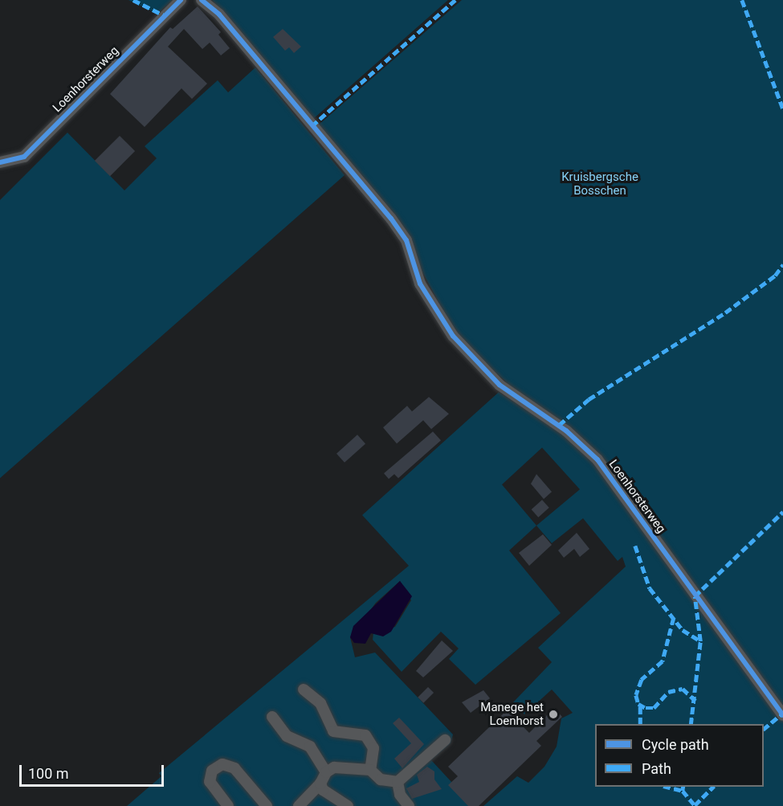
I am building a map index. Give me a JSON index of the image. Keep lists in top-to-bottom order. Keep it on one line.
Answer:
{"streets":{"street":["Loenhorsterweg"]},"parks":["Kruisbergsche Bosschen"],"places":["Manege het Loenhorst"],"legend":["Cycle path","Path"],"scale_bar":"100 m"}
